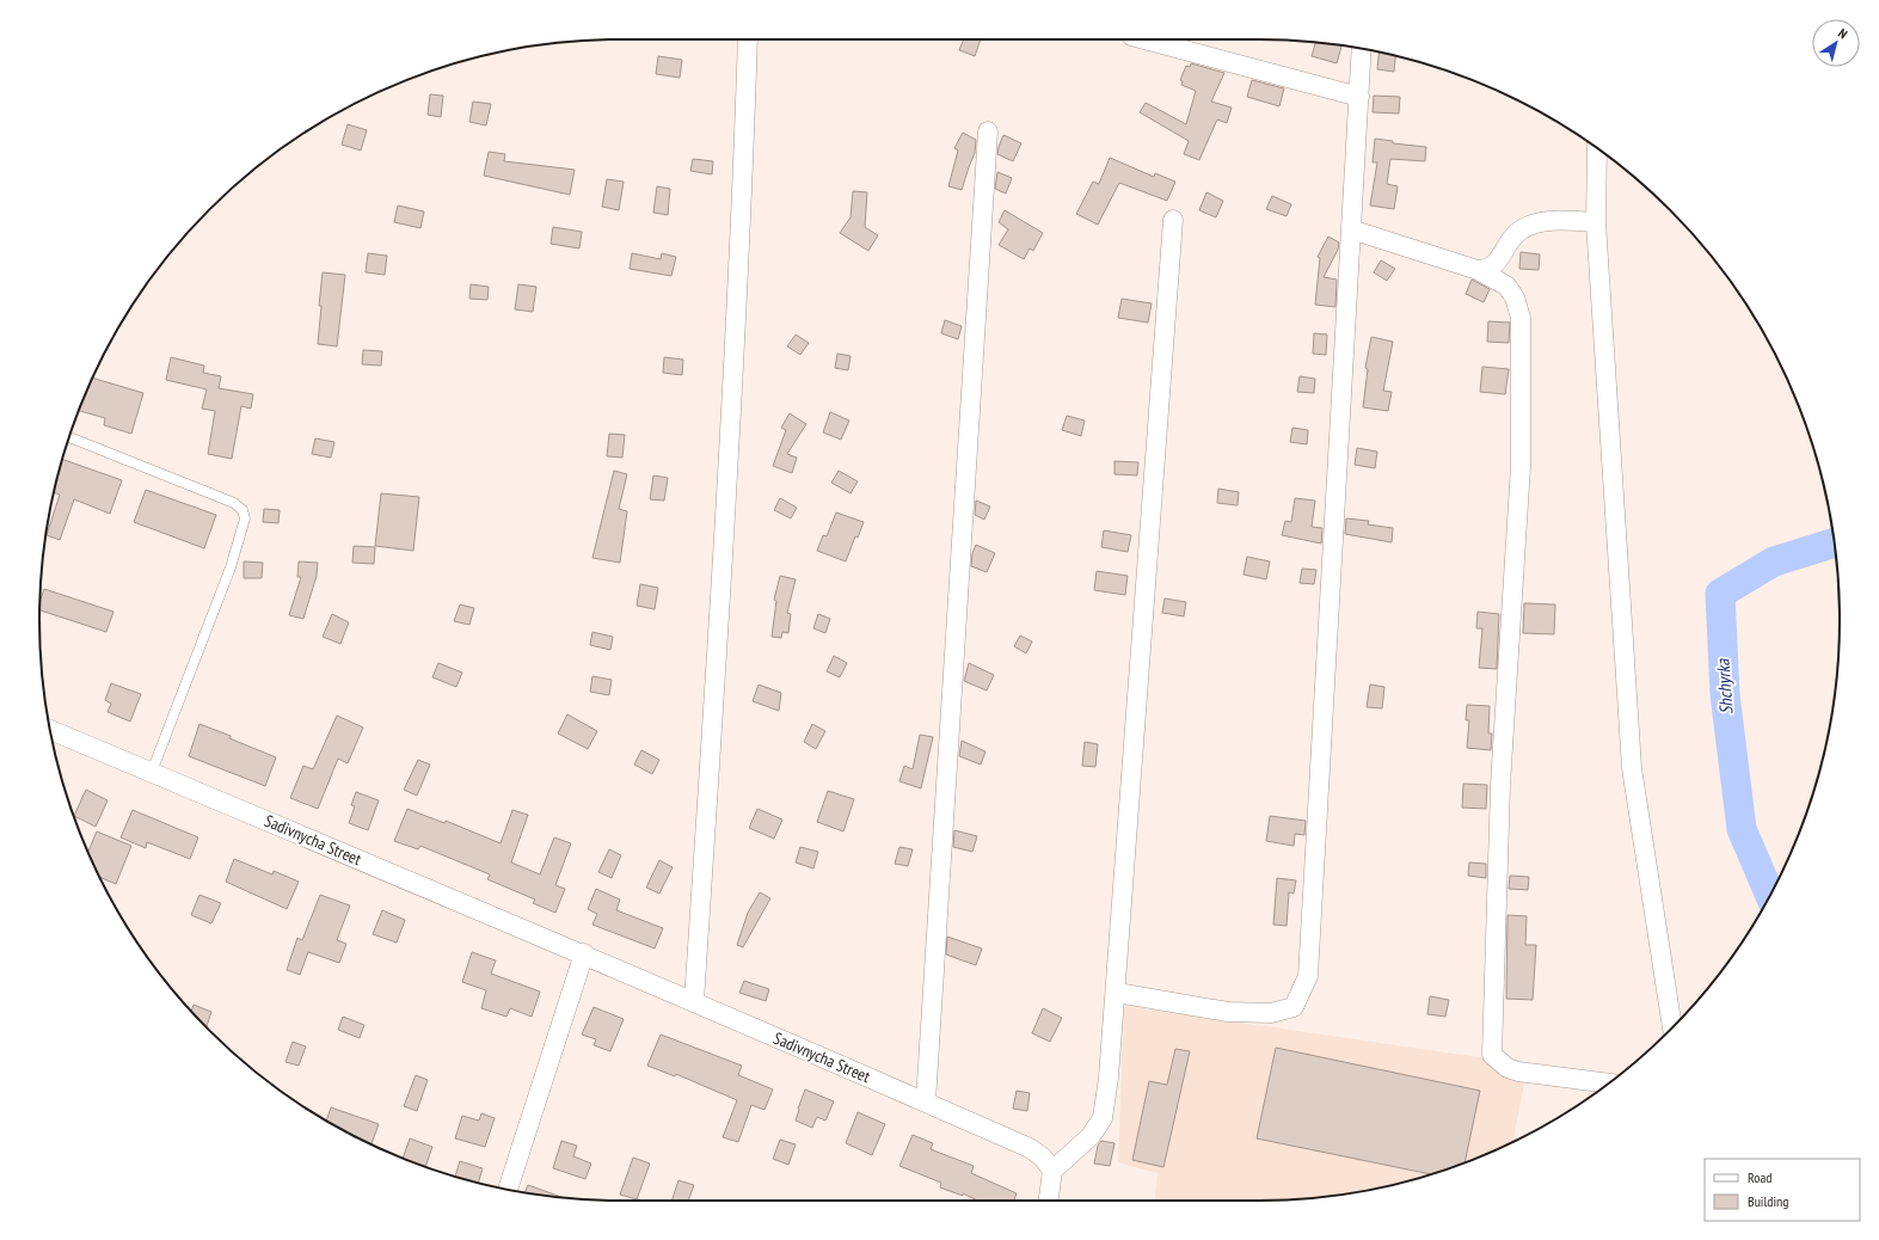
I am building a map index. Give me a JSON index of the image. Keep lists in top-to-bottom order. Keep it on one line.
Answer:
{"streets":{"street":["Sadivnycha Street"]},"water":["Shchyrka"],"legend":["Road","Building"],"north":"top right"}
